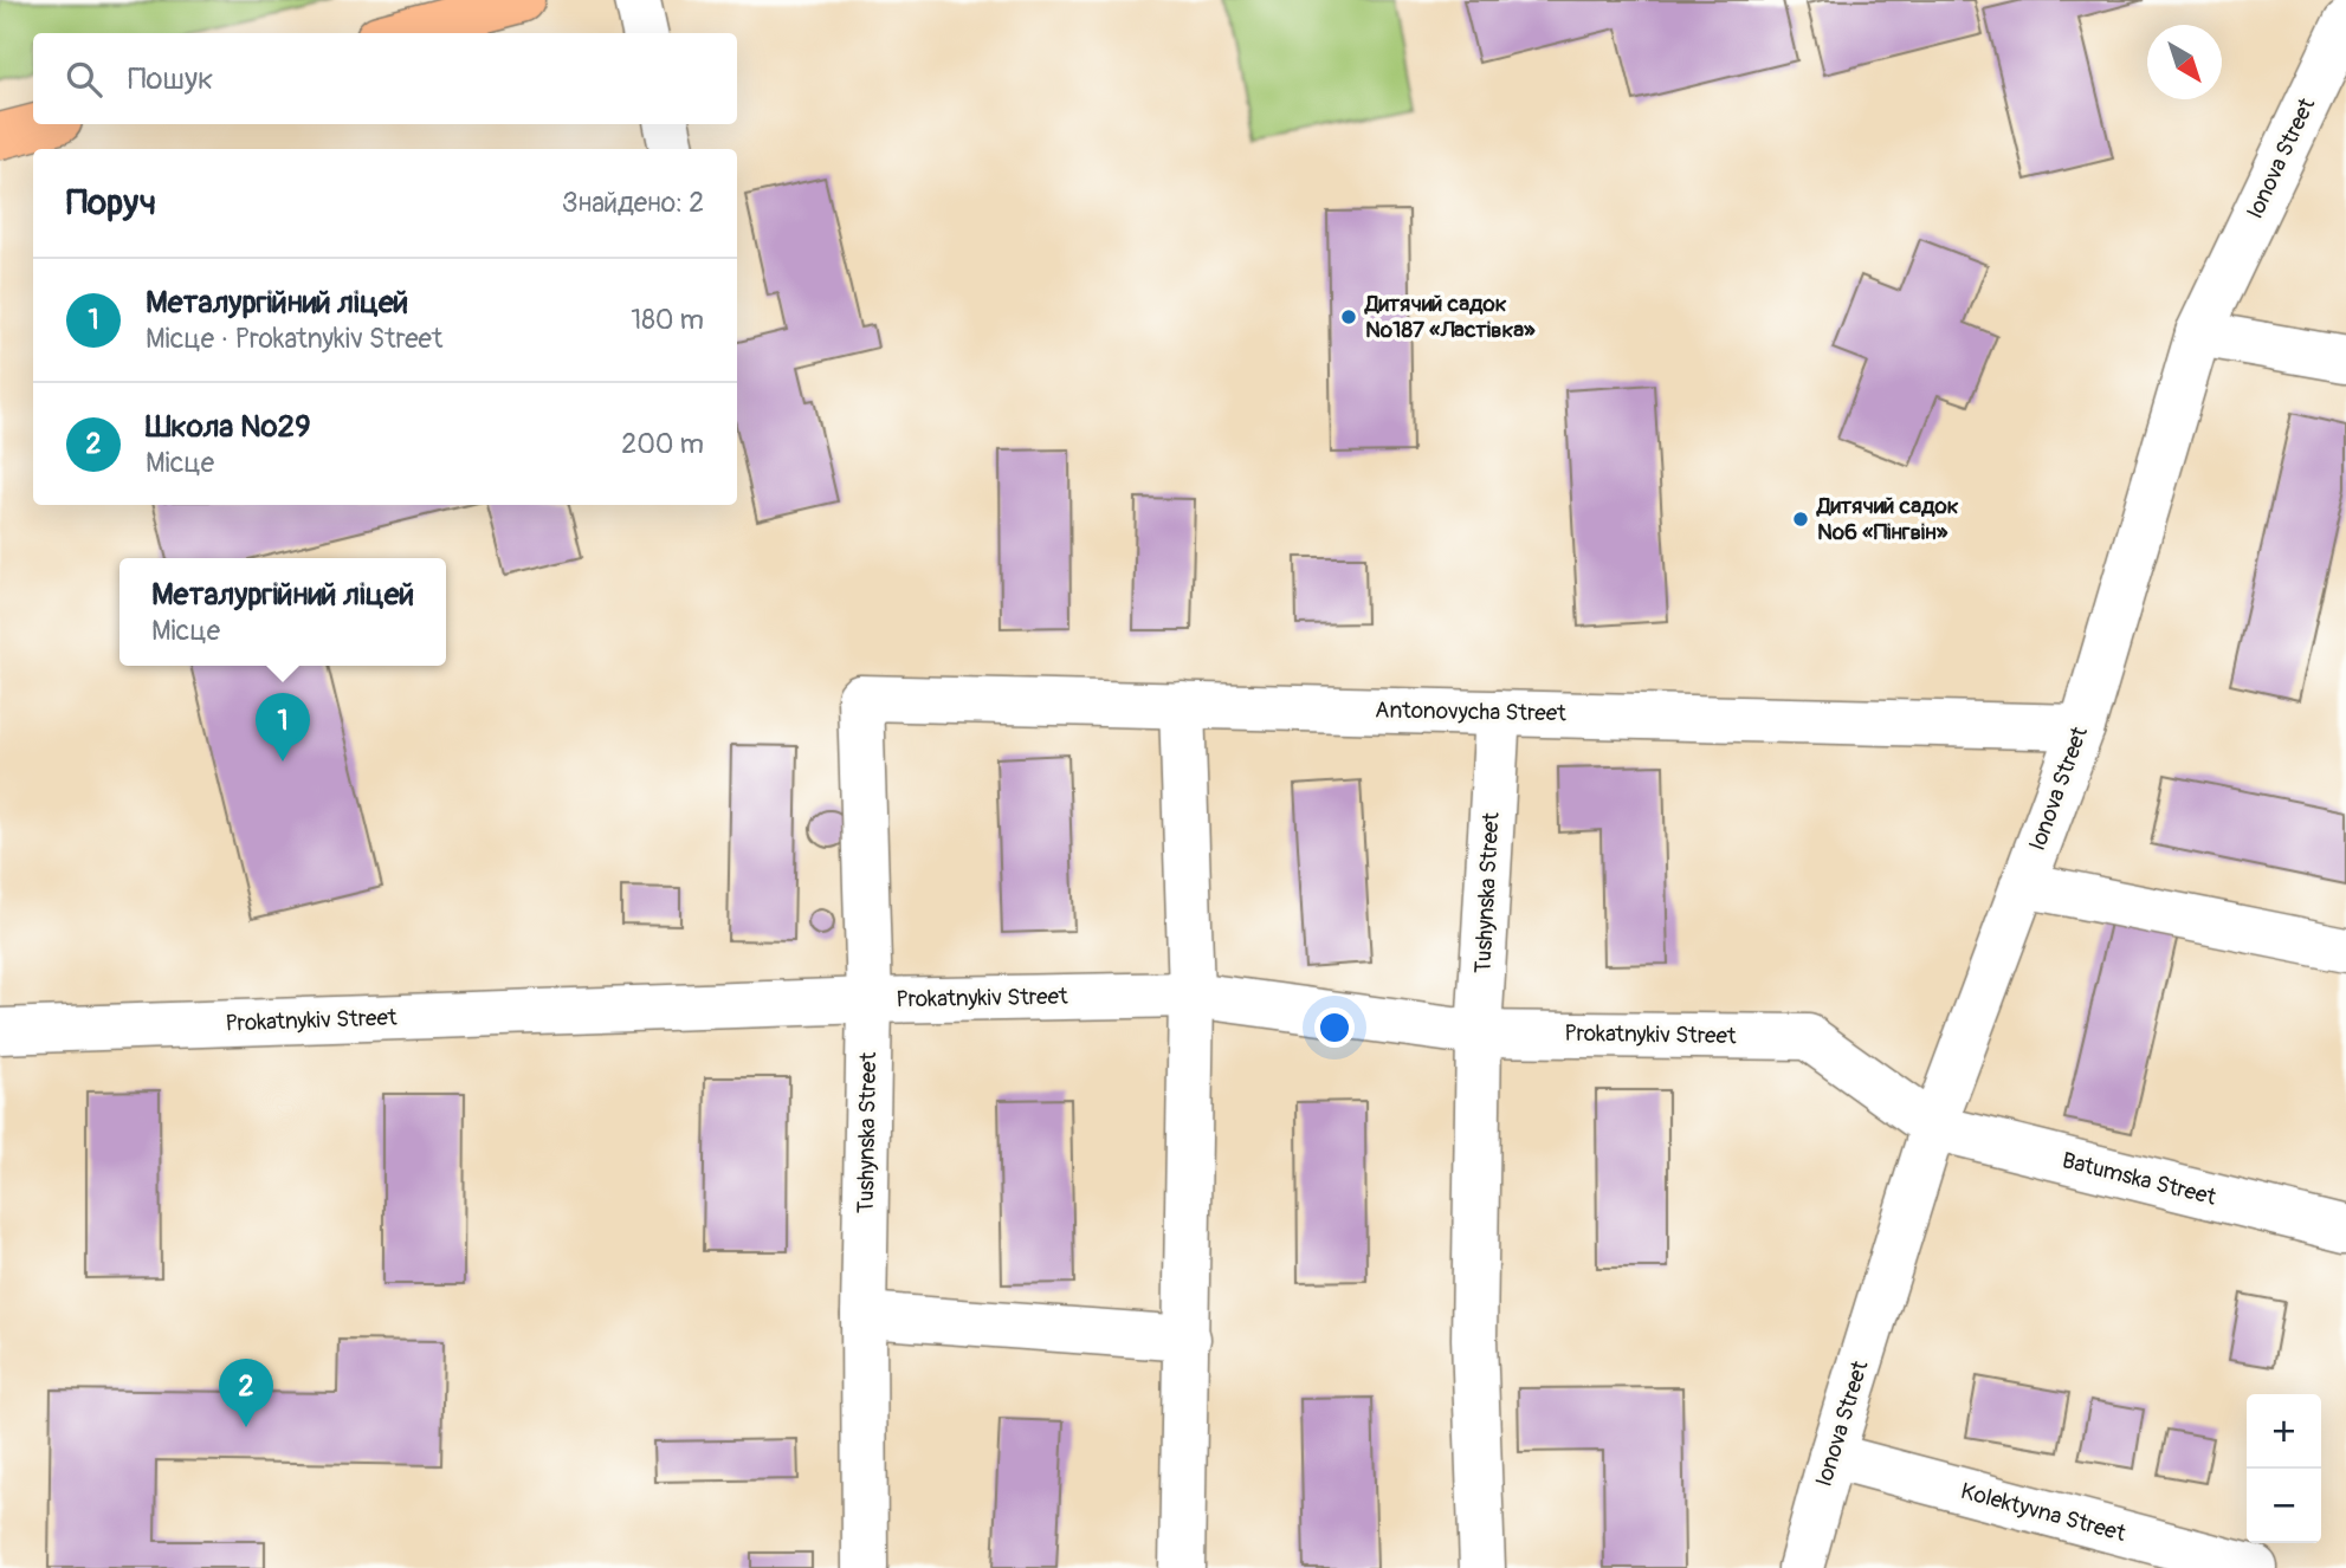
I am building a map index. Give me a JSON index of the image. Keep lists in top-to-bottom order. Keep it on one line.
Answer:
{"streets":{"street":["Ionova Street","Antonovycha Street","Tushynska Street","Prokatnykiv Street","Batumska Street","Kolektyvna Street"]},"crossings":[["Ionova Street","Antonovycha Street"],["Ionova Street","Prokatnykiv Street"],["Ionova Street","Batumska Street"],["Ionova Street","Kolektyvna Street"],["Antonovycha Street","Tushynska Street"],["Tushynska Street","Prokatnykiv Street"],["Prokatnykiv Street","Batumska Street"]],"places":["Дитячий садок №187 «Ластівка»","Дитячий садок №6 «Пінгвін»"],"north":"bottom right","page":{"search":"Пошук","heading":["Поруч","Знайдено: 2"],"list":[{"mark":"1","name":"Металургійний ліцей","note":"Місце · Prokatnykiv Street","value":"180 m"},{"mark":"2","name":"Школа №29","note":"Місце","value":"200 m"}],"popup":["Металургійний ліцей","Місце"],"pins":["1","2"],"map_buttons":["+","−"]}}
